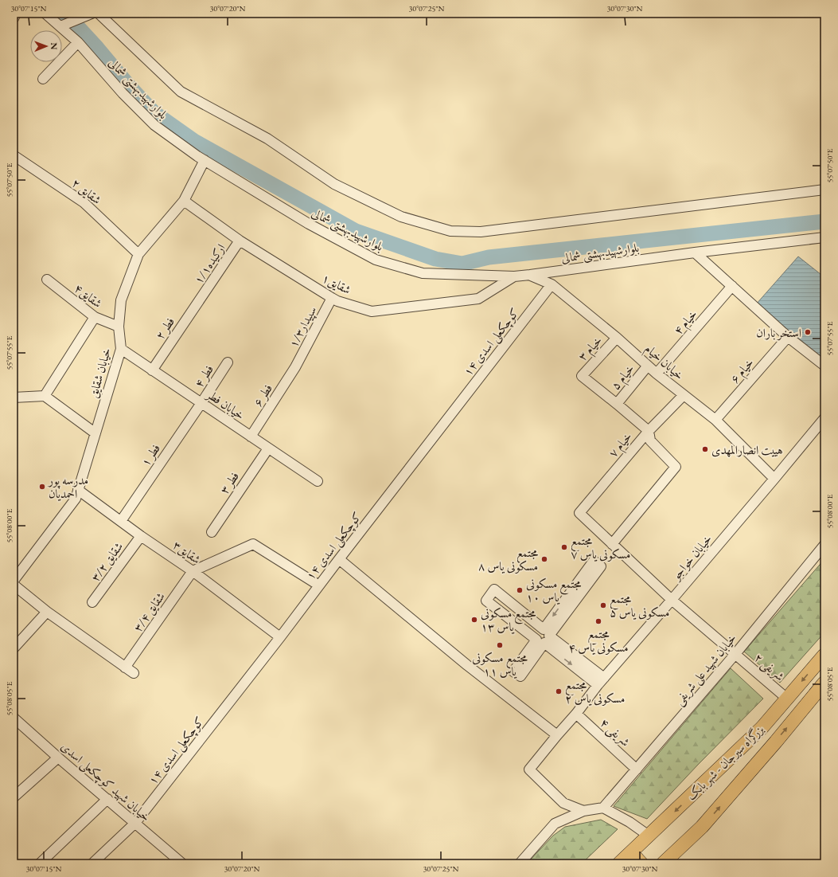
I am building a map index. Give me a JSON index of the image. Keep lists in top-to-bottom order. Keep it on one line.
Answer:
{"streets":{"highway":["بزرگراه سیرجان - شهر بابک"],"street":["بلوارشهیدبهشتی شمالی","شقایق ۲","ارکیده۱/۱","شقایق۱","شقایق۴","خیام ۴","سپیدار۱/۳","فطر ۲","کوچکعلی اسدی ۱۴","خیام ۳","خیابان خیام","خیام ۶","خیابان شقایق","فطر ۴","خیام ۵","فطر ۶","خیابان فطر","خیام ۷","فطر ۱","فطر ۳","شقایق۳","خیابان خواجو","شقایق ۳/۲","شقایق ۳/۴","شریفی ۲","خیابان شهید علی شریفی","شریفی ۴","خیابان شهید کوچکعلی اسدی"]},"crossings":[["بلوارشهیدبهشتی شمالی","شقایق۱"],["بلوارشهیدبهشتی شمالی","خیابان خیام"],["بلوارشهیدبهشتی شمالی","خیابان شقایق"],["شقایق ۲","خیابان شقایق"],["ارکیده۱/۱","شقایق۱"],["ارکیده۱/۱","فطر ۲"],["شقایق۱","سپیدار۱/۳"],["شقایق۱","خیابان شقایق"],["شقایق۴","خیابان شقایق"],["خیام ۴","خیابان خیام"],["سپیدار۱/۳","فطر ۶"],["فطر ۲","خیابان فطر"],["کوچکعلی اسدی ۱۴","خیابان خیام"],["کوچکعلی اسدی ۱۴","شقایق۳"],["کوچکعلی اسدی ۱۴","خیابان شهید کوچکعلی اسدی"],["خیام ۳","خیابان خیام"],["خیام ۳","خیام ۵"],["خیابان خیام","خیام ۶"],["خیابان خیام","خیام ۵"],["خیابان خیام","خیام ۷"],["خیابان خیام","خیابان خواجو"],["خیابان شقایق","خیابان فطر"],["خیابان شقایق","شقایق۳"],["فطر ۴","خیابان فطر"],["فطر ۴","فطر ۱"],["فطر ۶","خیابان فطر"],["خیابان فطر","فطر ۱"],["خیابان فطر","فطر ۳"],["خیام ۷","شریفی ۲"],["فطر ۱","شقایق۳"],["شقایق۳","شقایق ۳/۲"],["شقایق۳","شقایق ۳/۴"],["خیابان خواجو","شریفی ۲"],["خیابان خواجو","شریفی ۴"],["شریفی ۲","خیابان شهید علی شریفی"],["شریفی ۲","بزرگراه سیرجان - شهر بابک"],["خیابان شهید علی شریفی","شریفی ۴"]],"places":["استخر باران","هییت انصارالمهدی","مدرسه پور احمدیان","مجتمع مسکونی یاس ۷","مجتمع مسکونی یاس ۸","مجتمع مسکونی یاس ۱۰","مجتمع مسکونی یاس ۵","مجتمع مسکونی یاس ۱۳","مجتمع مسکونی یاس ۴","مجتمع مسکونی یاس ۱۱","مجتمع مسکونی یاس ۲"],"north":"right","coordinates":["30°07'15\"N","30°07'20\"N","30°07'25\"N","30°07'30\"N","55°07'50\"E","55°07'55\"E","55°08'00\"E","55°08'05\"E"]}
